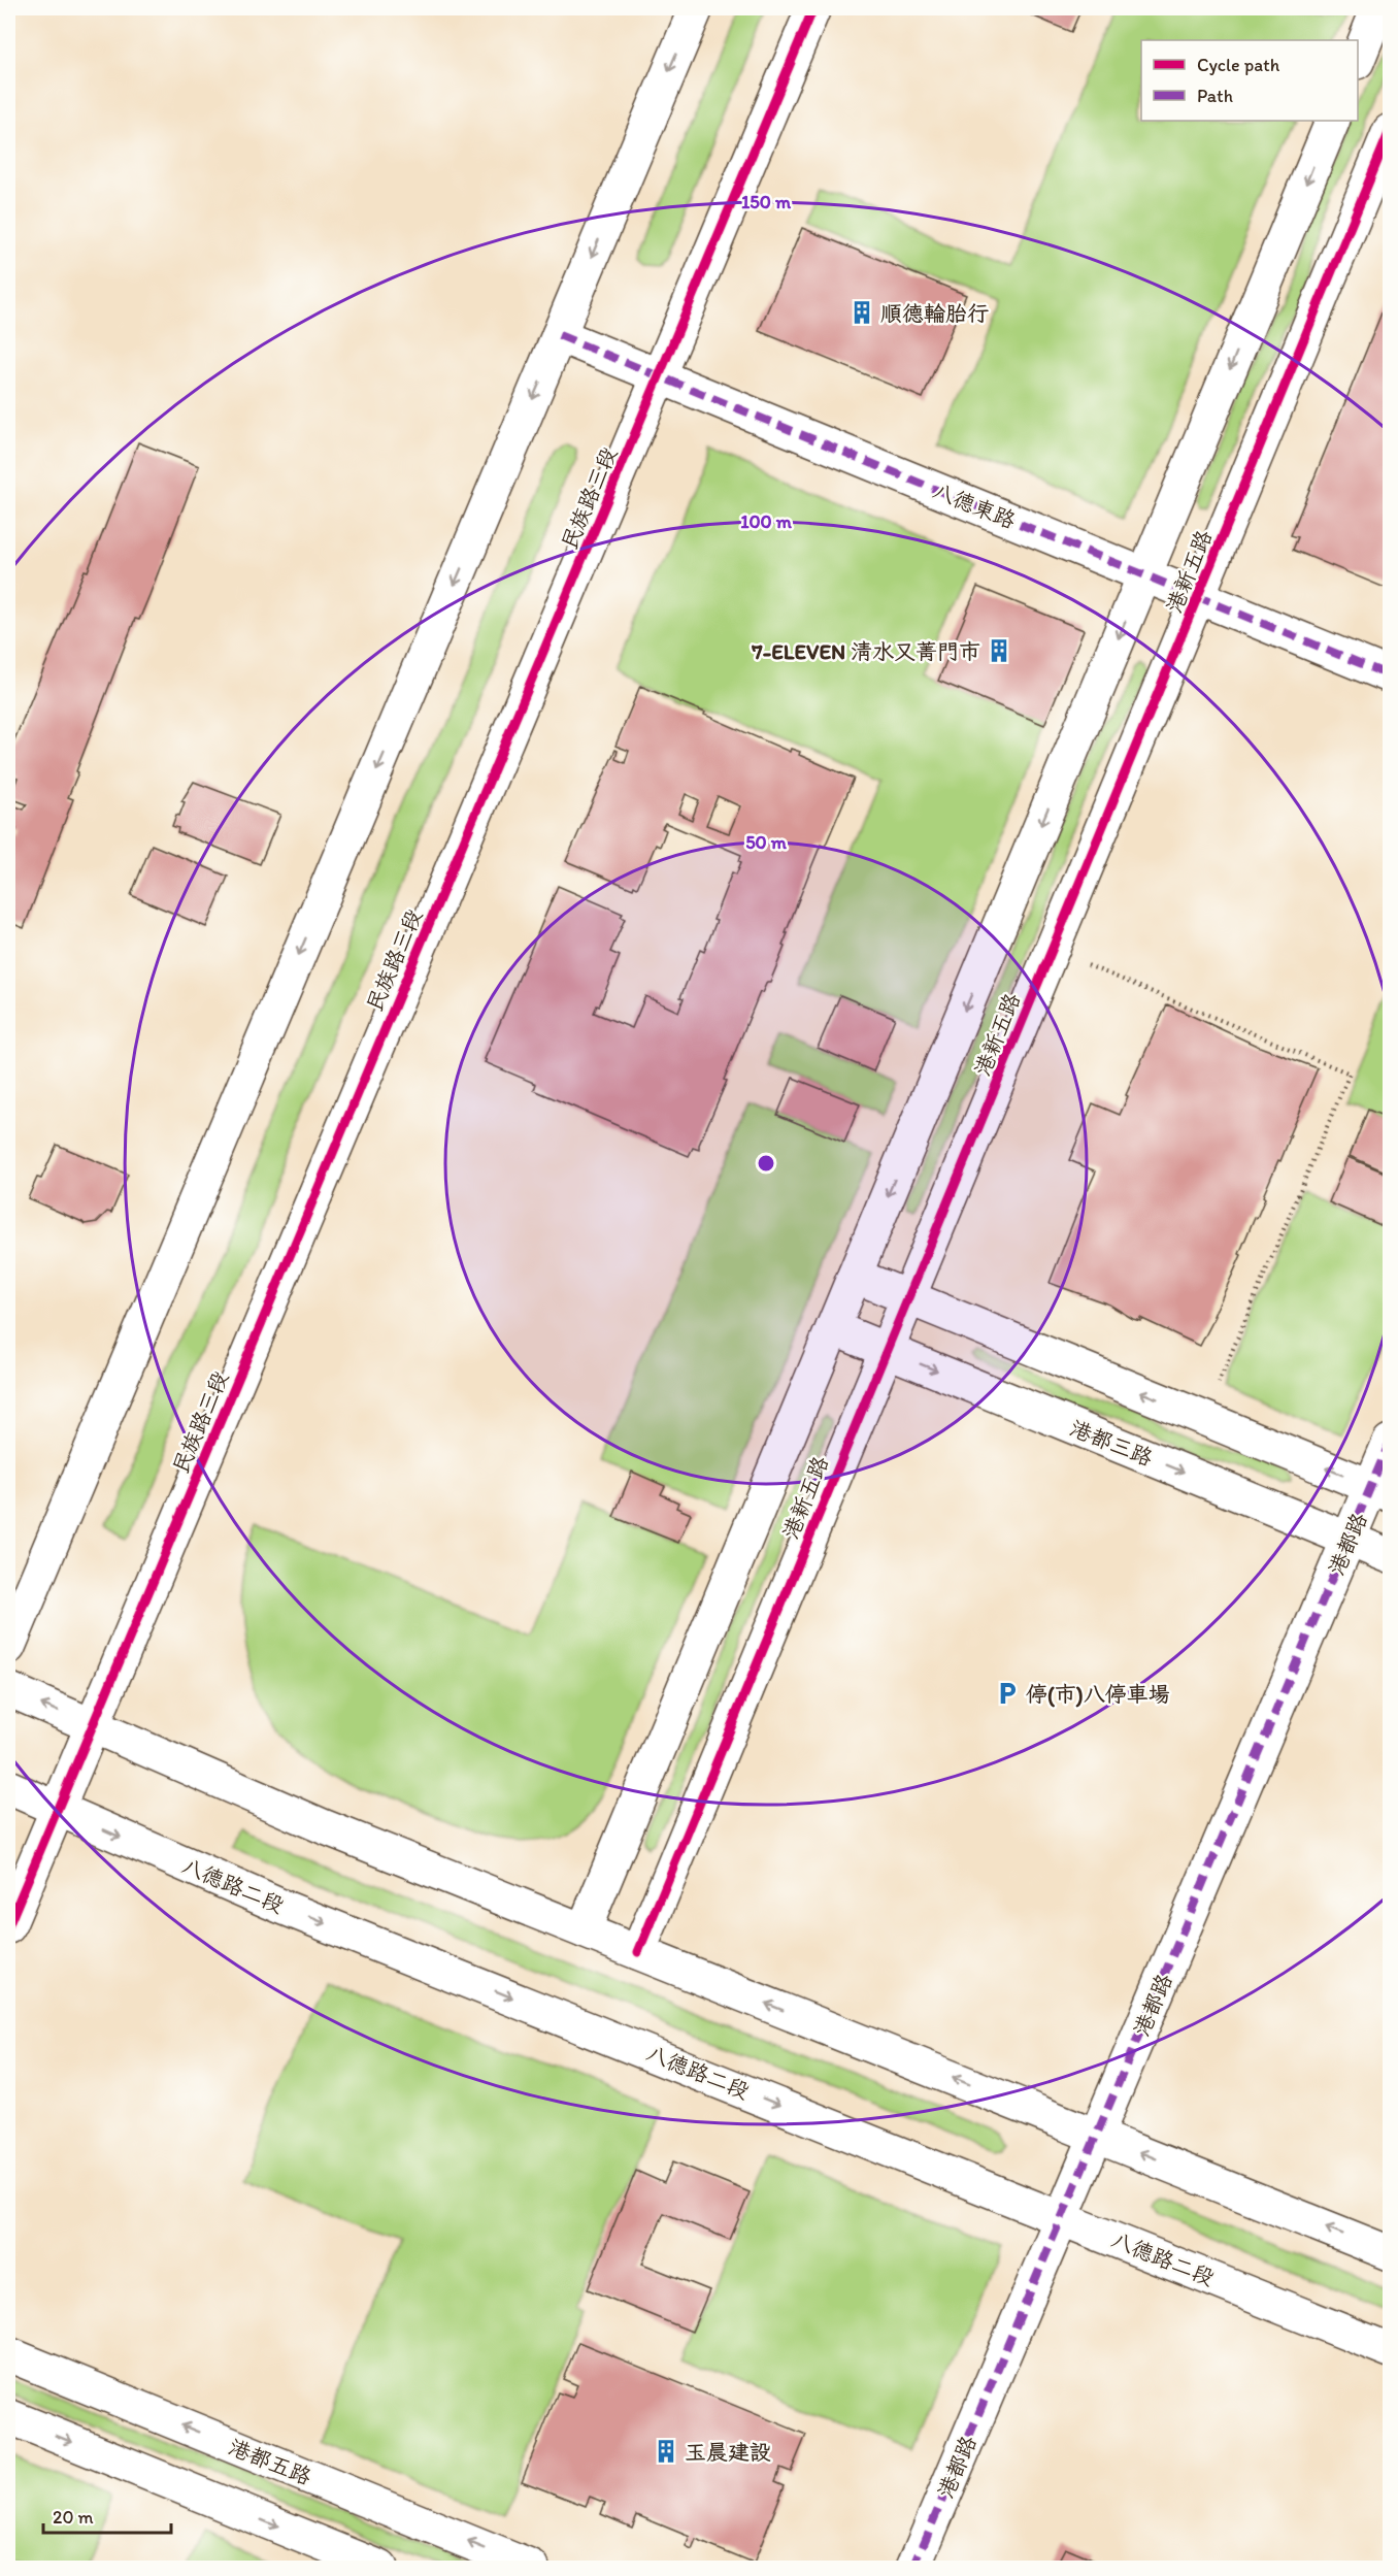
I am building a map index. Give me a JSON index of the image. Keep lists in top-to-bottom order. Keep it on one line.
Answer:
{"streets":{"street":["民族路三段","八德東路","港新五路","港都三路","港都路","八德路二段","港都五路"]},"crossings":[["民族路三段","八德東路"],["民族路三段","八德路二段"],["八德東路","港新五路"],["港新五路","港都三路"],["港都三路","港都路"],["港都路","八德路二段"]],"places":{"building":["順德輪胎行","7-ELEVEN 清水又菁門市","玉晨建設"],"parking":["停(市)八停車場"]},"legend":["Cycle path","Path"],"scale_bar":"20 m","rings":["150 m","100 m","50 m"]}
